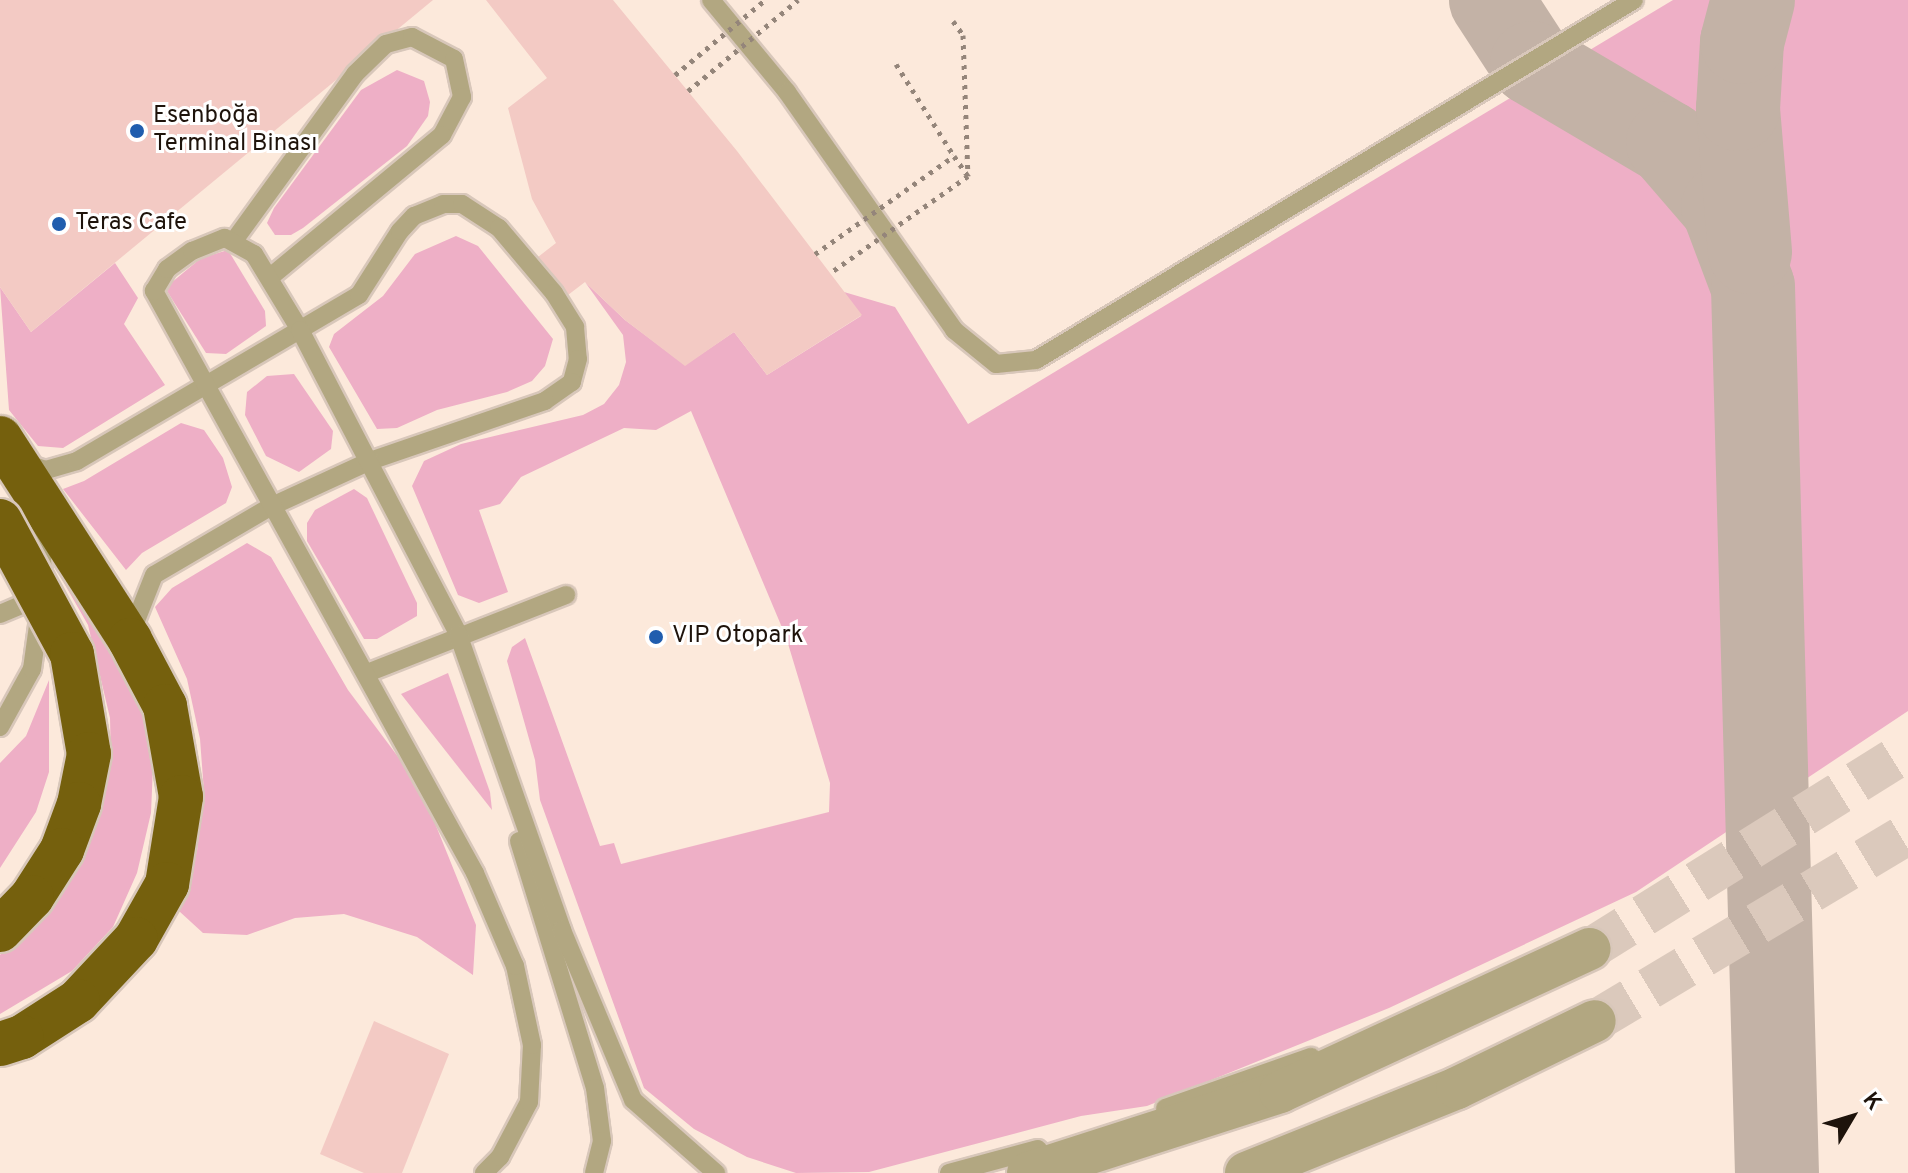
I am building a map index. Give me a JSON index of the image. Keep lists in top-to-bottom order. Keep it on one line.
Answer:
{"places":["Esenboğa Terminal Binası","Teras Cafe","VIP Otopark"],"north":"top right"}
